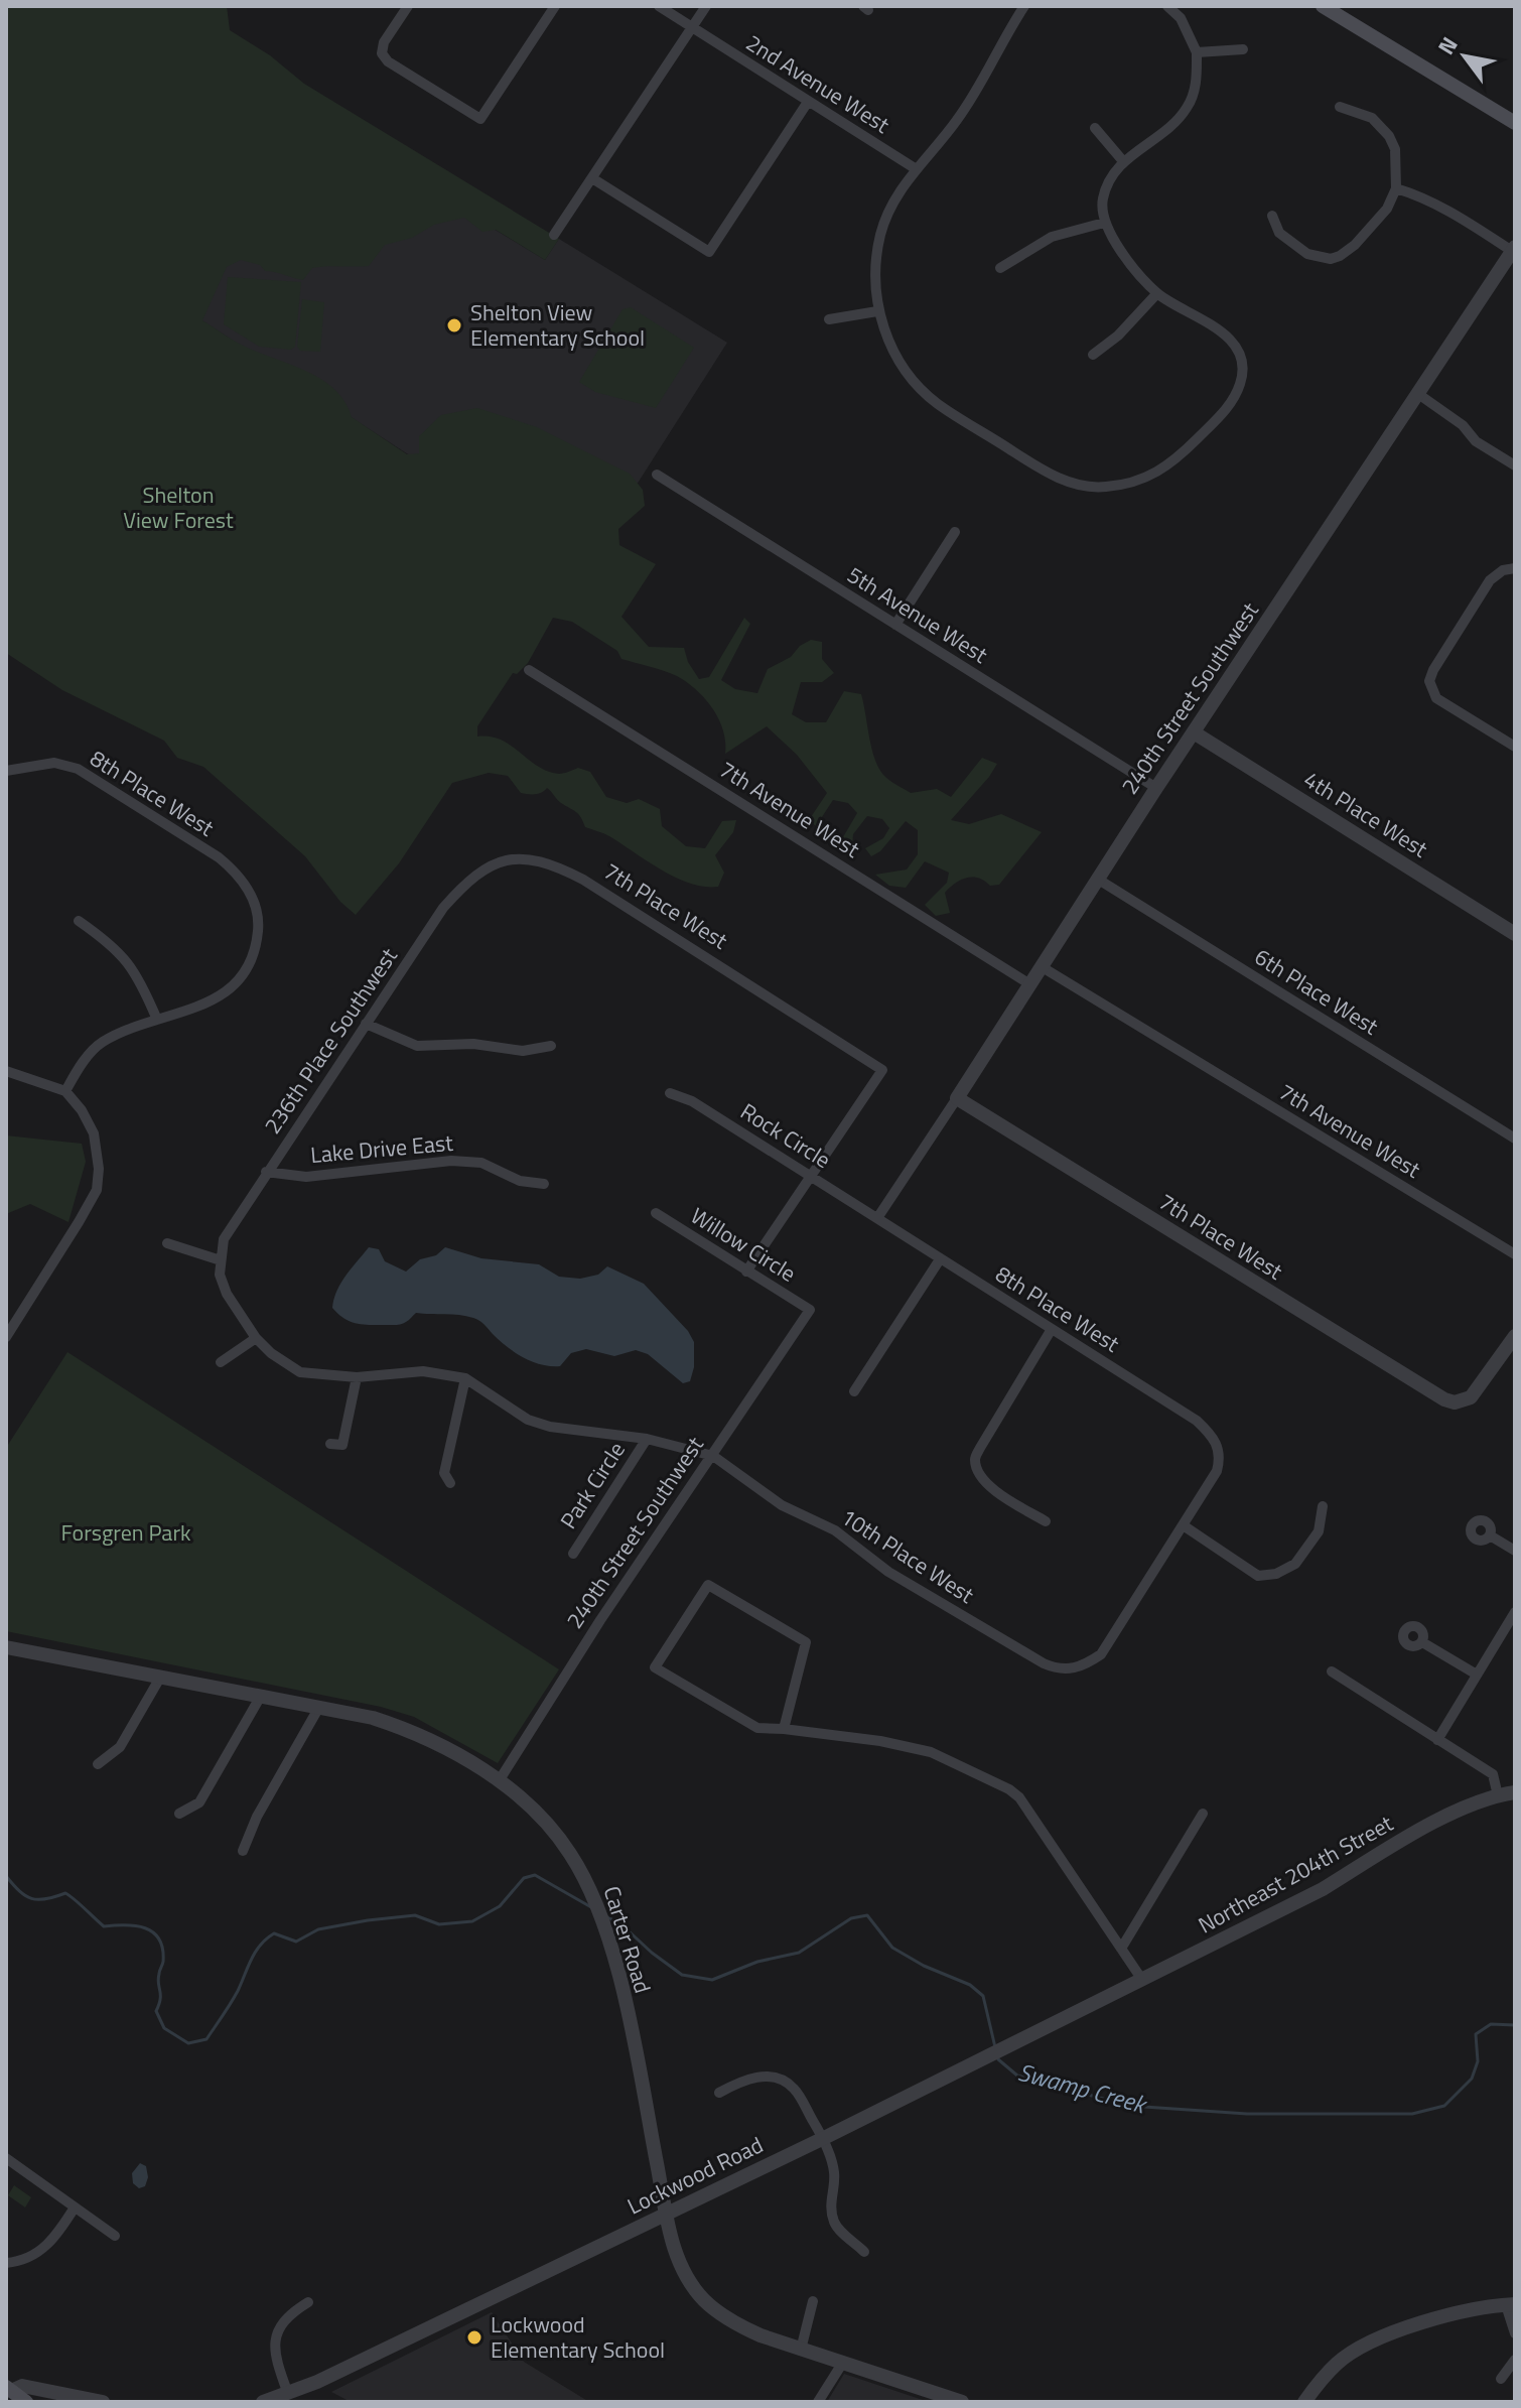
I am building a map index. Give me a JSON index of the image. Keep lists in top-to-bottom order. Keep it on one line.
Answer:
{"streets":{"street":["2nd Avenue West","5th Avenue West","240th Street Southwest","8th Place West","7th Avenue West","4th Place West","7th Place West","6th Place West","236th Place Southwest","Rock Circle","Lake Drive East","Willow Circle","Park Circle","10th Place West","Northeast 204th Street","Carter Road","Lockwood Road"]},"crossings":[["5th Avenue West","240th Street Southwest"],["240th Street Southwest","8th Place West"],["240th Street Southwest","7th Avenue West"],["240th Street Southwest","4th Place West"],["240th Street Southwest","7th Place West"],["240th Street Southwest","6th Place West"],["240th Street Southwest","Rock Circle"],["240th Street Southwest","Willow Circle"],["240th Street Southwest","10th Place West"],["240th Street Southwest","Carter Road"],["8th Place West","Rock Circle"],["8th Place West","10th Place West"],["7th Place West","236th Place Southwest"],["7th Place West","Rock Circle"],["236th Place Southwest","Lake Drive East"],["Northeast 204th Street","Lockwood Road"],["Carter Road","Lockwood Road"]],"water":["Swamp Creek"],"parks":["Shelton View Forest","Forsgren Park"],"places":["Shelton View Elementary School","Lockwood Elementary School"],"north":"top left"}
